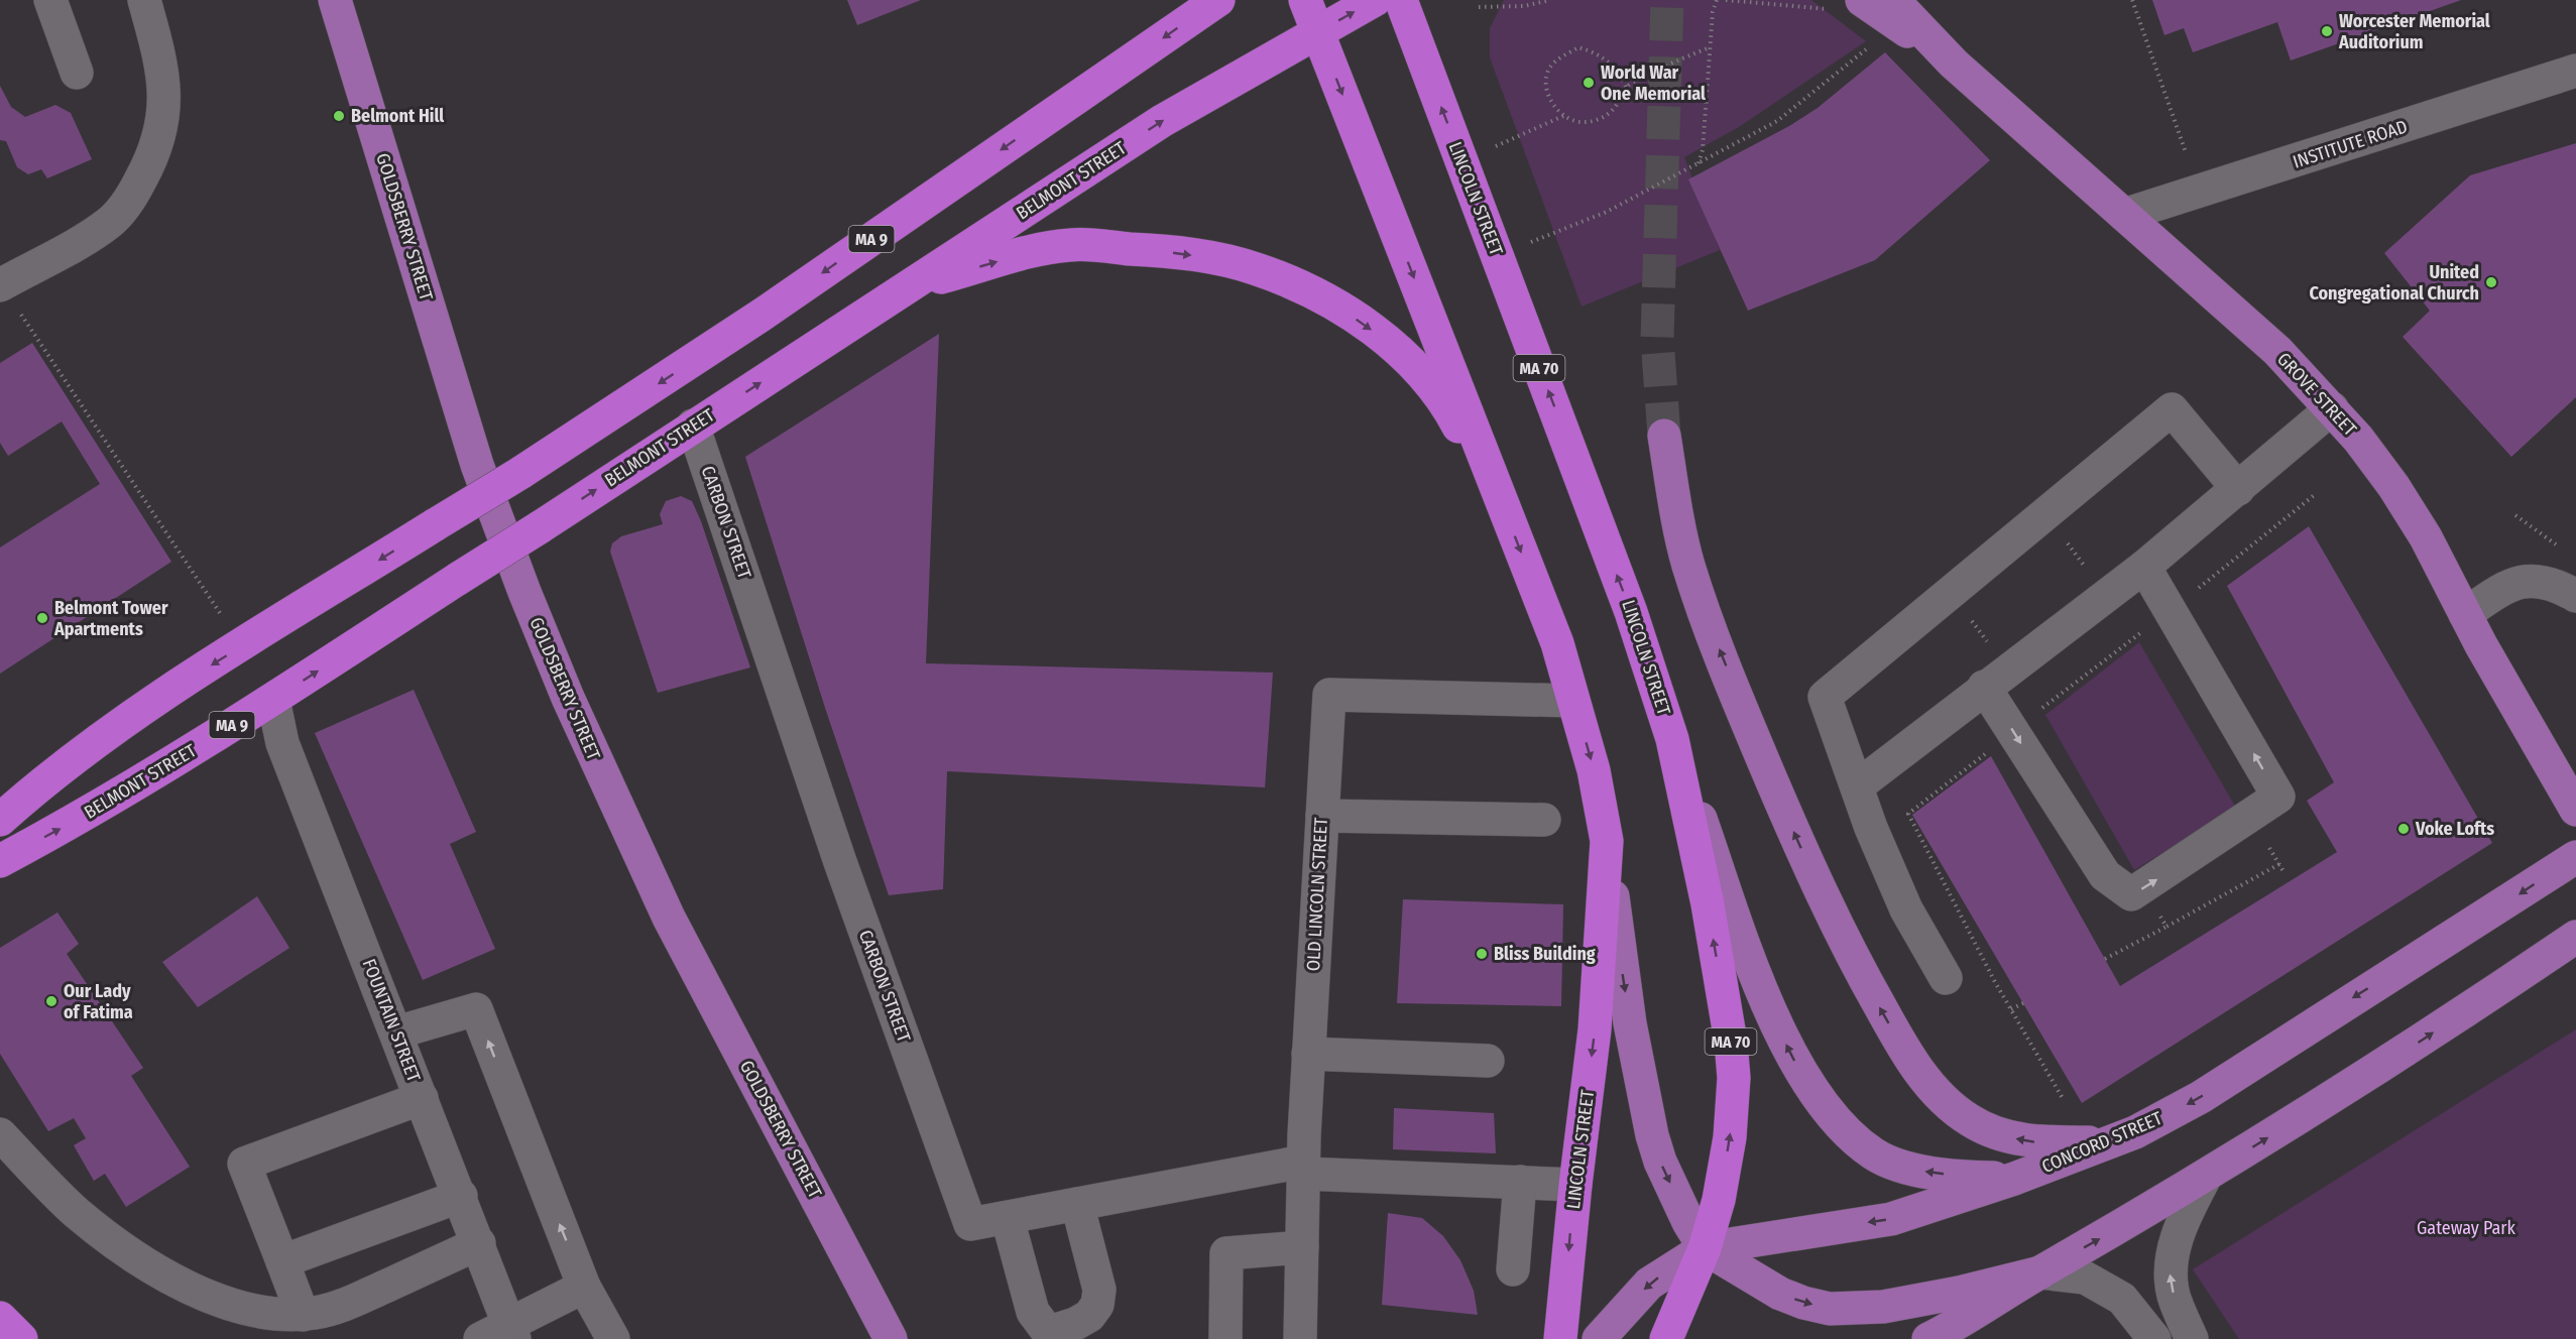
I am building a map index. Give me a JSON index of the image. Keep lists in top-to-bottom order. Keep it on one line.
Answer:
{"streets":{"highway":["BELMONT STREET","LINCOLN STREET","MA 9","MA 70"],"main road":["GOLDSBERRY STREET","GROVE STREET","CONCORD STREET"],"street":["INSTITUTE ROAD","CARBON STREET","OLD LINCOLN STREET","FOUNTAIN STREET"]},"crossings":[["INSTITUTE ROAD","GROVE STREET"],["BELMONT STREET","LINCOLN STREET"],["BELMONT STREET","MA 9"],["BELMONT STREET","CARBON STREET"],["BELMONT STREET","FOUNTAIN STREET"],["LINCOLN STREET","MA 9"],["LINCOLN STREET","CARBON STREET"],["LINCOLN STREET","OLD LINCOLN STREET"],["LINCOLN STREET","CONCORD STREET"],["CARBON STREET","OLD LINCOLN STREET"]],"parks":["Gateway Park"],"places":["Worcester Memorial Auditorium","World War One Memorial","Belmont Hill","United Congregational Church","Belmont Tower Apartments","Voke Lofts","Bliss Building","Our Lady of Fatima"]}
